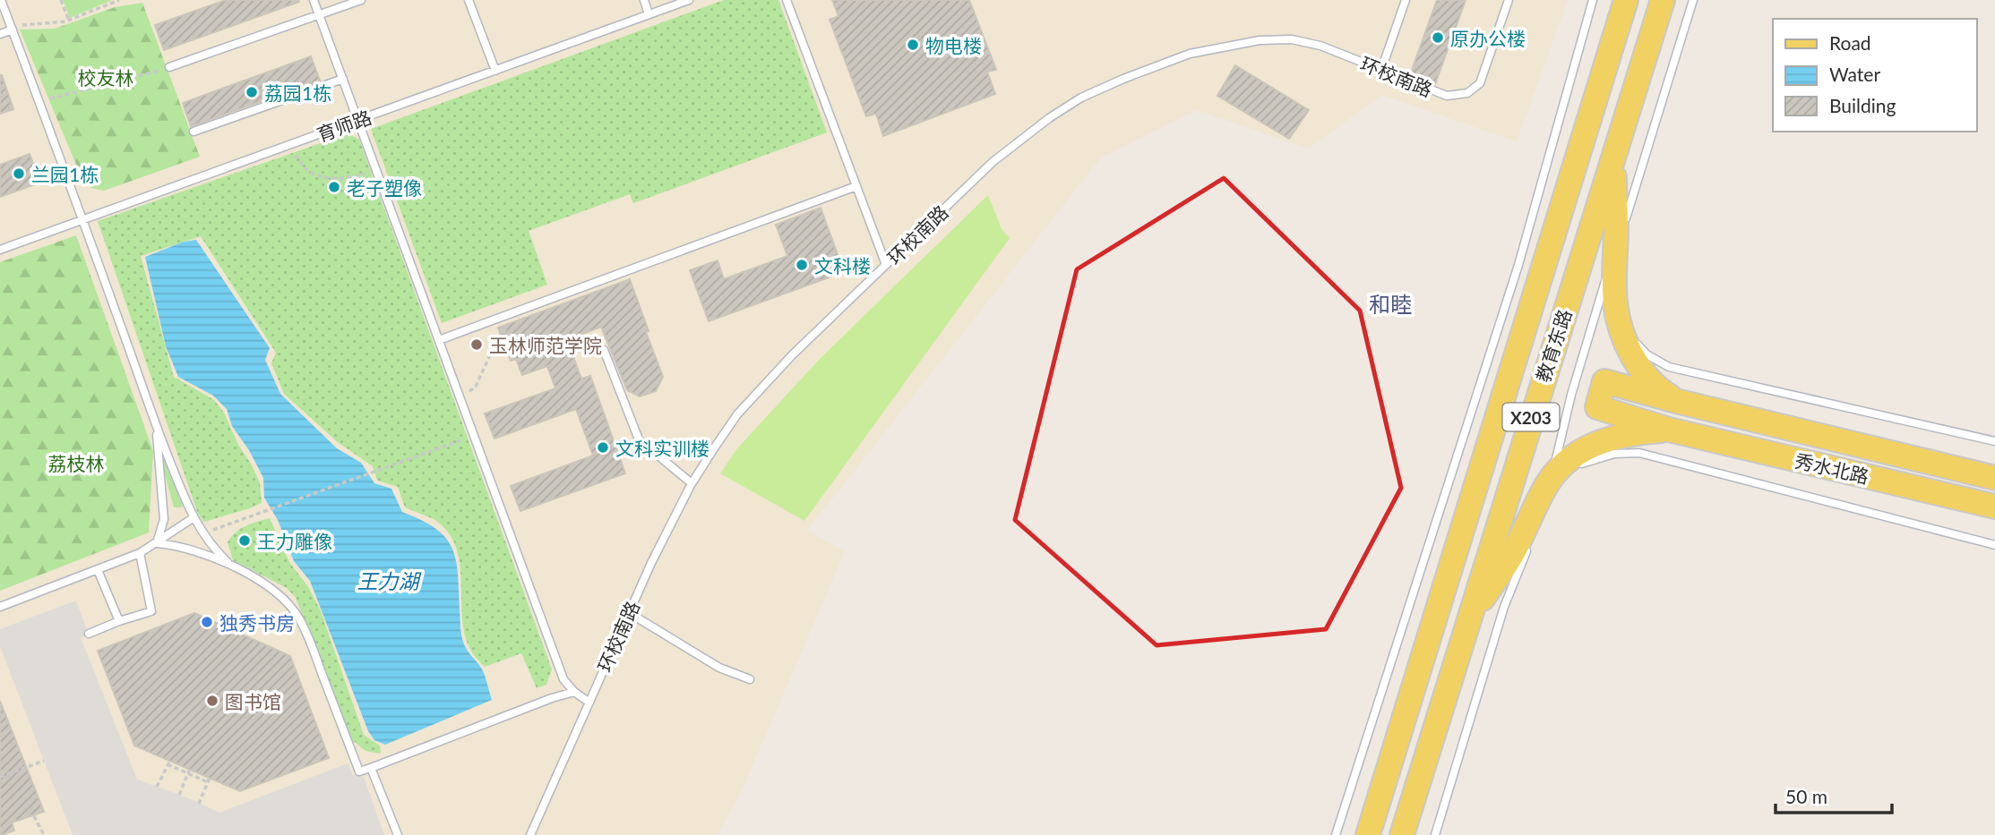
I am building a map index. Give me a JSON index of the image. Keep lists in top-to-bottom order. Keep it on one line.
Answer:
{"streets":{"main road":["教育东路","X203","秀水北路"],"lane":["环校南路","育师路"]},"districts":["和睦"],"water":["王力湖"],"parks":["校友林","荔枝林"],"places":["原办公楼","物电楼","荔园1栋","兰园1栋","老子塑像","文科楼","玉林师范学院","文科实训楼","王力雕像","独秀书房","图书馆"],"legend":["Road","Water","Building"],"scale_bar":"50 m"}
